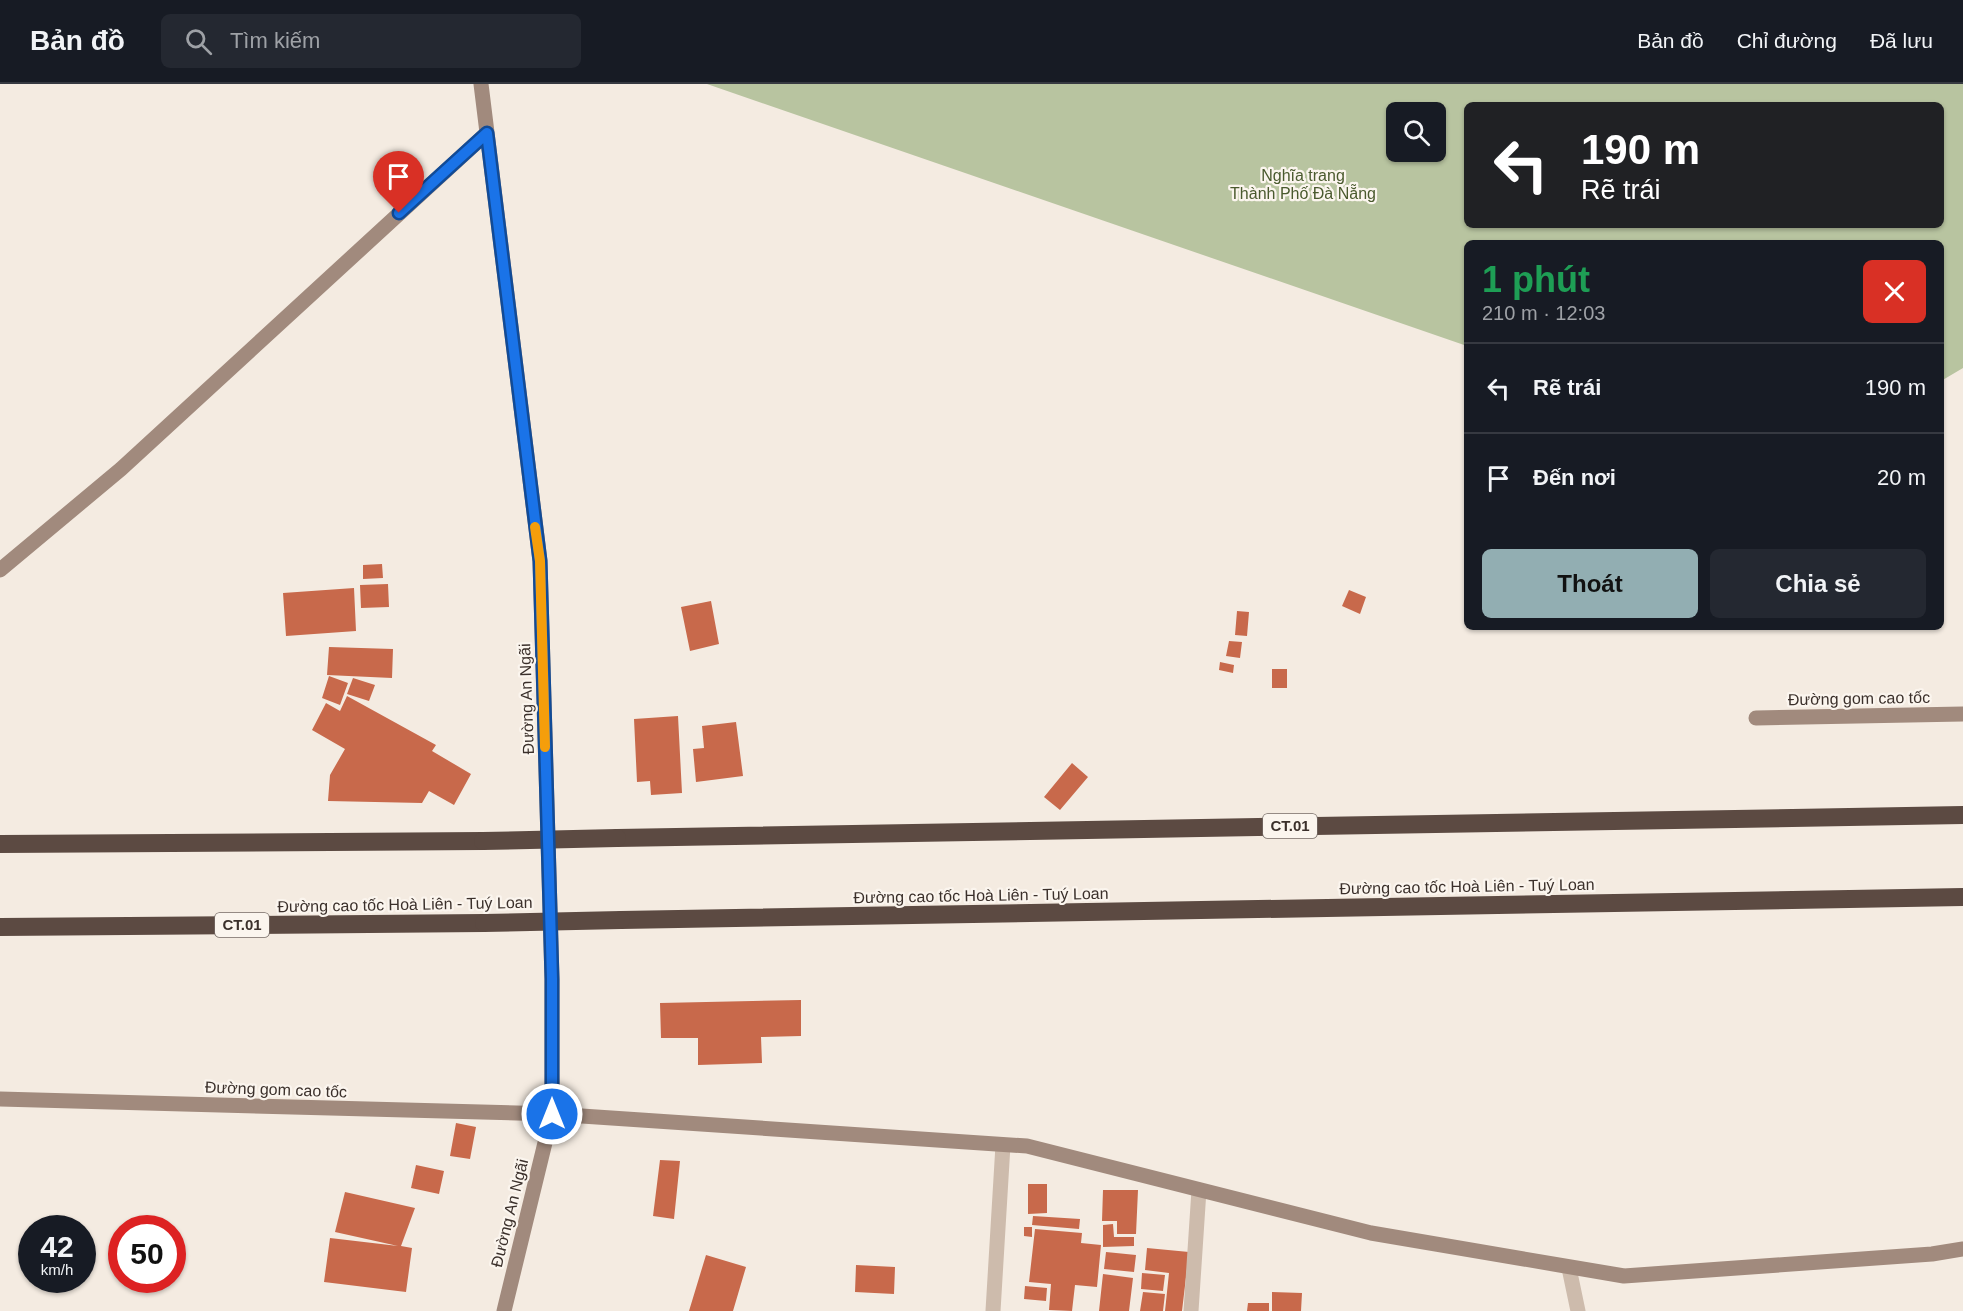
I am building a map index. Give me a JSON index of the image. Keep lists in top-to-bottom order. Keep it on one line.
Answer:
{"streets":{"highway":["CT.01","Đường cao tốc Hoà Liên - Tuý Loan"],"main road":["Đường gom cao tốc","Đường An Ngãi"]},"crossings":[["Đường gom cao tốc","Đường An Ngãi"]],"parks":["Nghĩa trang Thành Phố Đà Nẵng"],"page":{"header":"Bản đồ","search":"Tìm kiếm","nav":["Bản đồ","Chỉ đường","Đã lưu"],"turn":["190 m","Rẽ trái"],"heading":["1 phút","210 m · 12:03"],"list":[{"name":"Rẽ trái","value":"190 m"},{"name":"Đến nơi","value":"20 m"}],"buttons":["Thoát","Chia sẻ"],"speed":"42 km/h","limit":"50"}}
